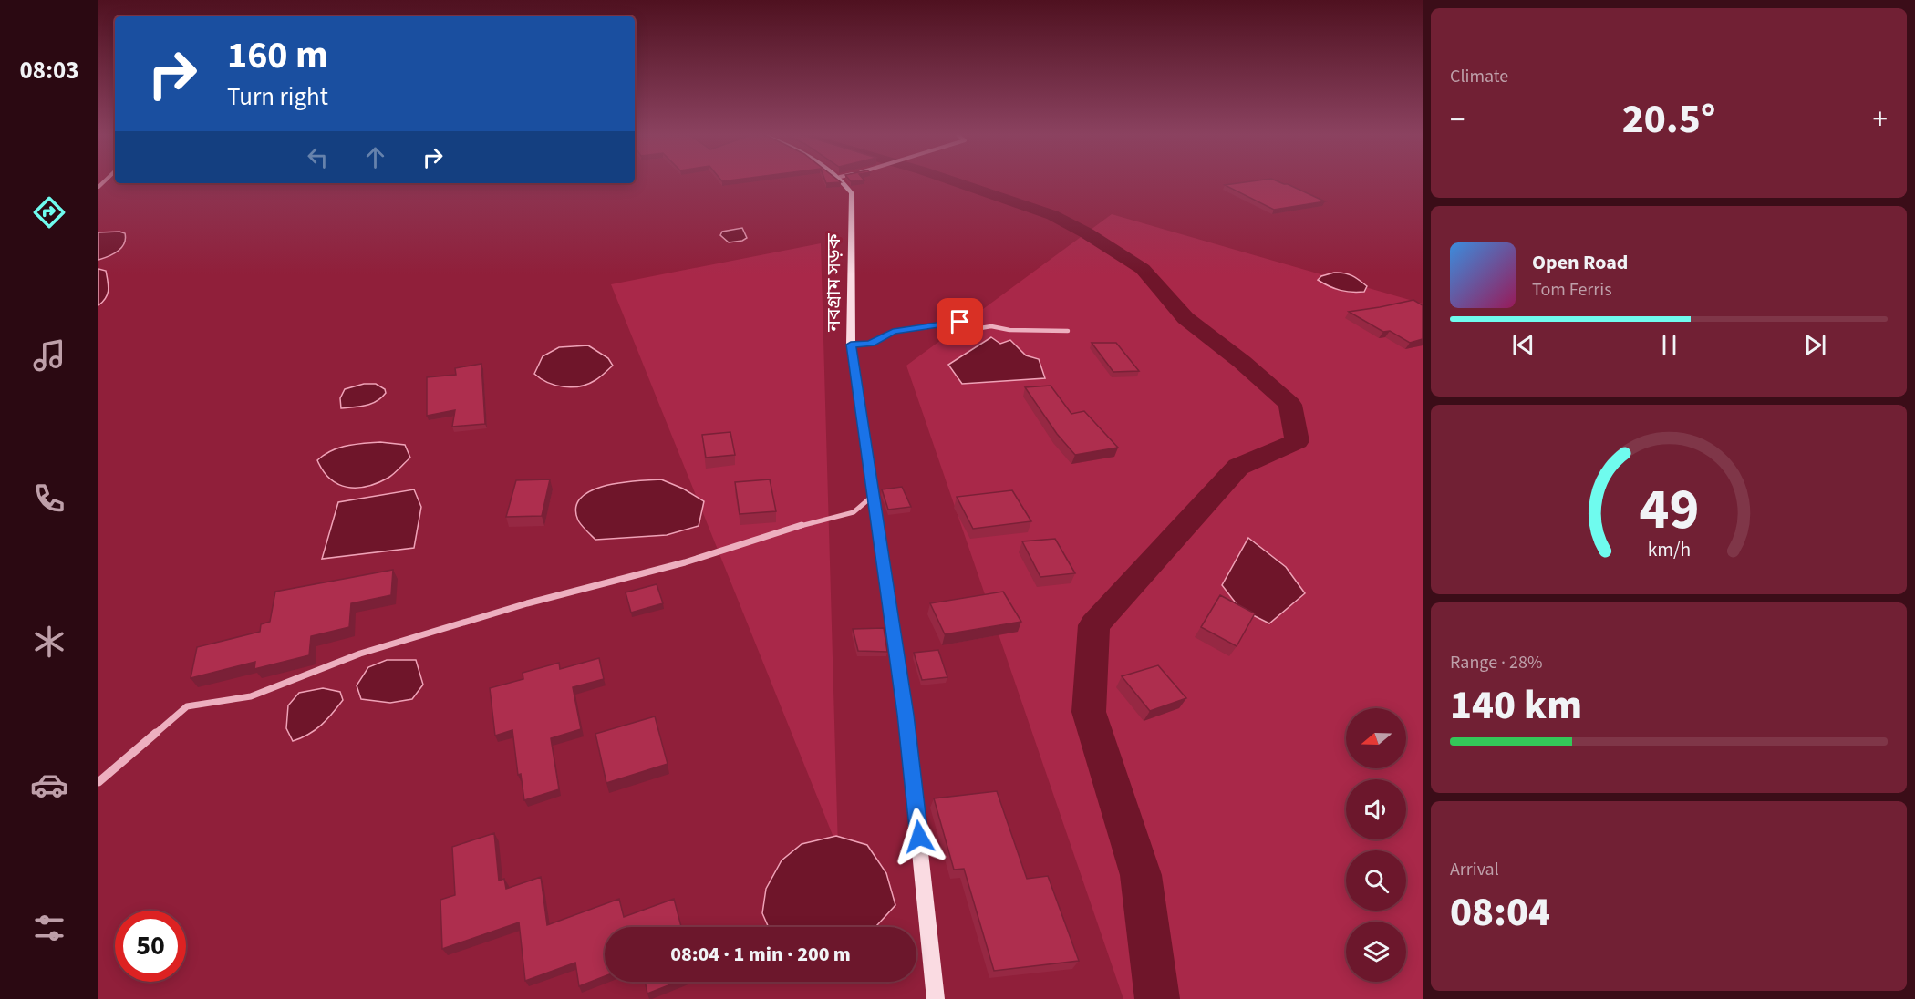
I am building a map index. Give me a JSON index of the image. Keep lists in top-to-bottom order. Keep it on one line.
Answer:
{"streets":{"main road":["নবগ্রাম সড়ক"]},"north":"left","page":{"tabs":"08:03","tile":["Climate",["Range · 28%","140 km"],["Arrival","08:04"]],"turn":["160 m","Turn right"],"heat":["−","20.5°","+"],"song":["Open Road","Tom Ferris"],"limit":"50","trip":"08:04 · 1 min · 200 m","gauge":["49","km/h"]}}
